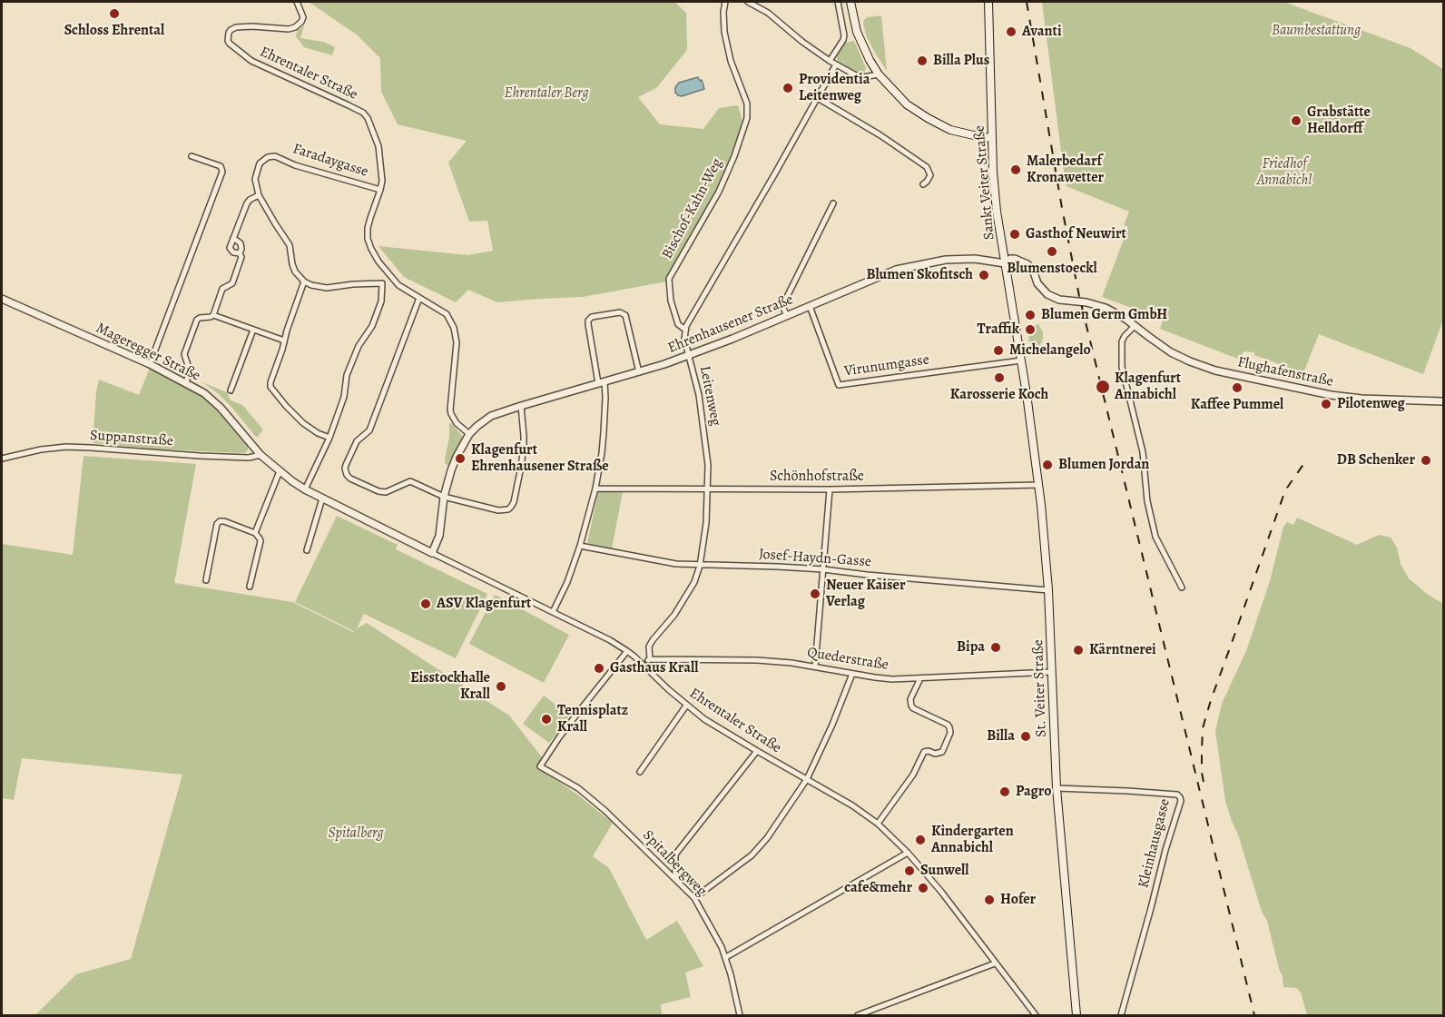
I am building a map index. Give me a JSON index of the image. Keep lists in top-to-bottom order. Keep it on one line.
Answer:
{"streets":{"main road":["Sankt Veiter Straße","St. Veiter Straße"],"street":["Ehrentaler Straße","Faradaygasse","Bischof-Kahn-Weg","Ehrenhausener Straße","Mageregger Straße","Virunumgasse","Flughafenstraße","Leitenweg","Suppanstraße","Schönhofstraße","Josef-Haydn-Gasse","Quederstraße","Kleinhausgasse","Spitalbergweg"]},"crossings":[["Ehrentaler Straße","Faradaygasse"],["Ehrentaler Straße","Ehrenhausener Straße"],["Ehrentaler Straße","Mageregger Straße"],["Ehrentaler Straße","Spitalbergweg"],["Sankt Veiter Straße","Ehrenhausener Straße"],["Sankt Veiter Straße","Virunumgasse"],["Sankt Veiter Straße","Flughafenstraße"],["Sankt Veiter Straße","St. Veiter Straße"],["Bischof-Kahn-Weg","Leitenweg"],["Ehrenhausener Straße","Virunumgasse"],["Ehrenhausener Straße","Flughafenstraße"],["Ehrenhausener Straße","Leitenweg"],["Mageregger Straße","Suppanstraße"],["Virunumgasse","St. Veiter Straße"],["Leitenweg","Schönhofstraße"],["Leitenweg","Josef-Haydn-Gasse"],["Leitenweg","Quederstraße"],["Schönhofstraße","St. Veiter Straße"],["Josef-Haydn-Gasse","St. Veiter Straße"],["Quederstraße","St. Veiter Straße"],["St. Veiter Straße","Kleinhausgasse"]],"parks":["Baumbestattung","Ehrentaler Berg","Friedhof Annabichl","Spitalberg"],"places":["Schloss Ehrental","Avanti","Billa Plus","Providentia Leitenweg","Grabstätte Helldorff","Malerbedarf Kronawetter","Gasthof Neuwirt","Blumenstoeckl","Blumen Skofitsch","Blumen Germ GmbH","Traffik","Michelangelo","Karosserie Koch","Klagenfurt Annabichl","Kaffee Pummel","Pilotenweg","Klagenfurt Ehrenhausener Straße","DB Schenker","Blumen Jordan","Neuer Kaiser Verlag","ASV Klagenfurt","Bipa","Kärntnerei","Gasthaus Krall","Eisstockhalle Krall","Tennisplatz Krall","Billa","Pagro","Kindergarten Annabichl","Sunwell","cafe&mehr","Hofer"]}
